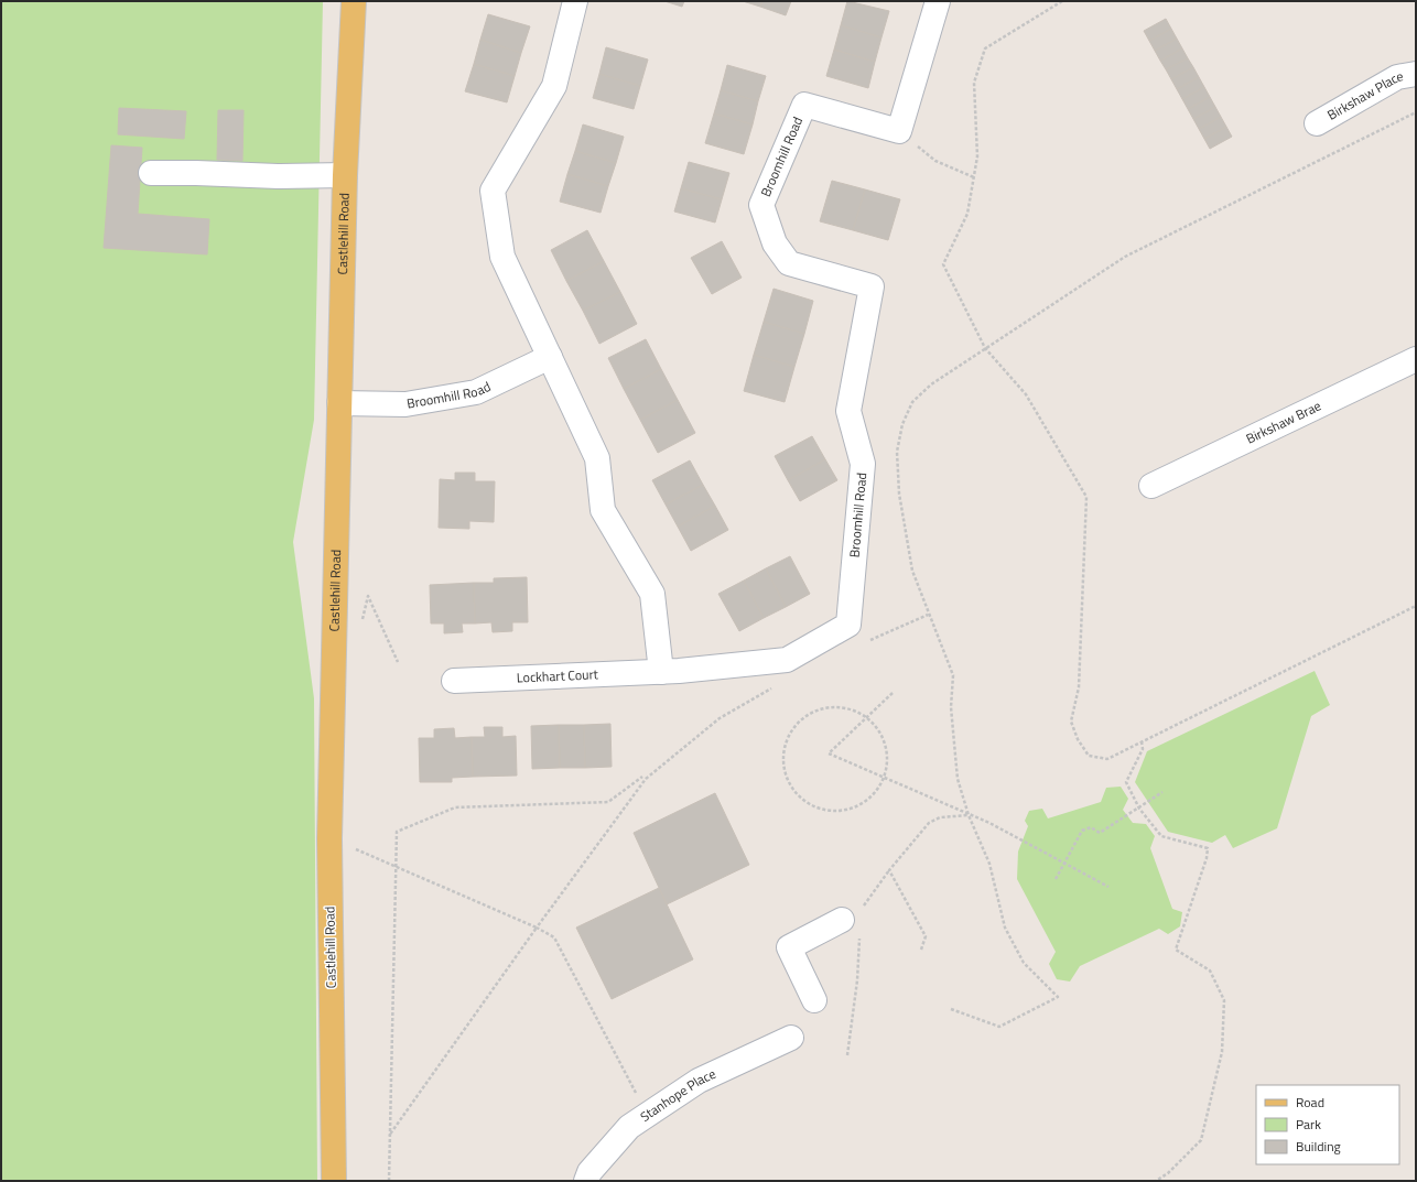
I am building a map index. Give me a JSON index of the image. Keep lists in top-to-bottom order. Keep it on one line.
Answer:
{"streets":{"main road":["Castlehill Road"],"street":["Birkshaw Place","Broomhill Road","Birkshaw Brae","Lockhart Court","Stanhope Place"]},"crossings":[["Broomhill Road","Castlehill Road"],["Broomhill Road","Lockhart Court"]],"legend":["Road","Park","Building"]}
